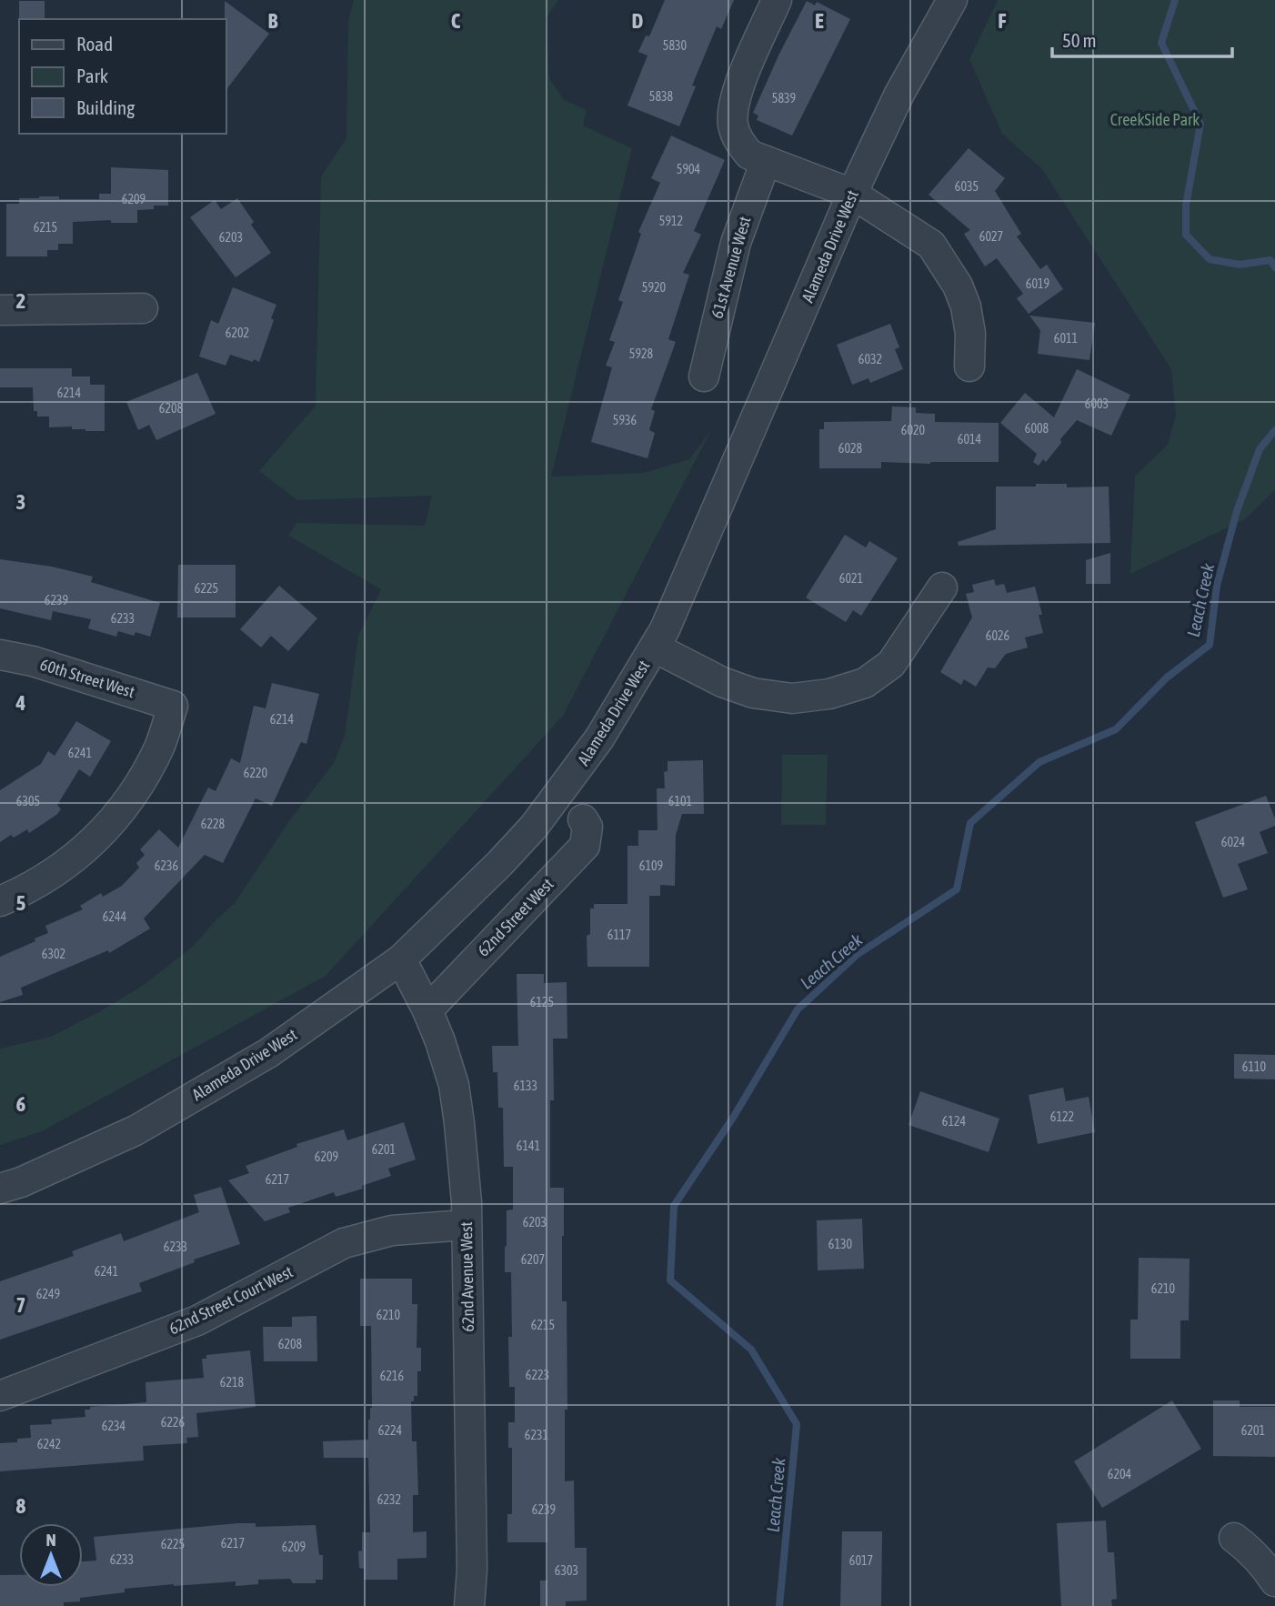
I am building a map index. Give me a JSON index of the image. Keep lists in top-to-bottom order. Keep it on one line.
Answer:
{"streets":{"street":["Alameda Drive West","61st Avenue West","60th Street West","62nd Street West","62nd Avenue West","62nd Street Court West"]},"crossings":[["Alameda Drive West","62nd Avenue West"],["62nd Street West","62nd Avenue West"],["62nd Avenue West","62nd Street Court West"]],"water":["Leach Creek"],"parks":["CreekSide Park"],"house_numbers":["5830","5838","5839","5904","6035","6209","5912","6215","6027","6203","6019","5920","6202","6011","5928","6032","6214","6003","6208","5936","6008","6020","6014","6028","6021","6225","6239","6233","6026","6214","6241","6220","6305","6101","6228","6024","6236","6109","6244","6117","6302","6125","6110","6133","6122","6124","6141","6201","6209","6217","6203","6130","6233","6207","6241","6210","6249","6210","6215","6208","6223","6216","6218","6226","6234","6224","6201","6231","6242","6204","6232","6239","6217","6225","6209","6233","6017","6303"],"legend":["Road","Park","Building"],"scale_bar":"50 m","north":"top","grid":{"columns":["B","C","D","E","F"],"rows":["2","3","4","5","6","7","8"]}}
